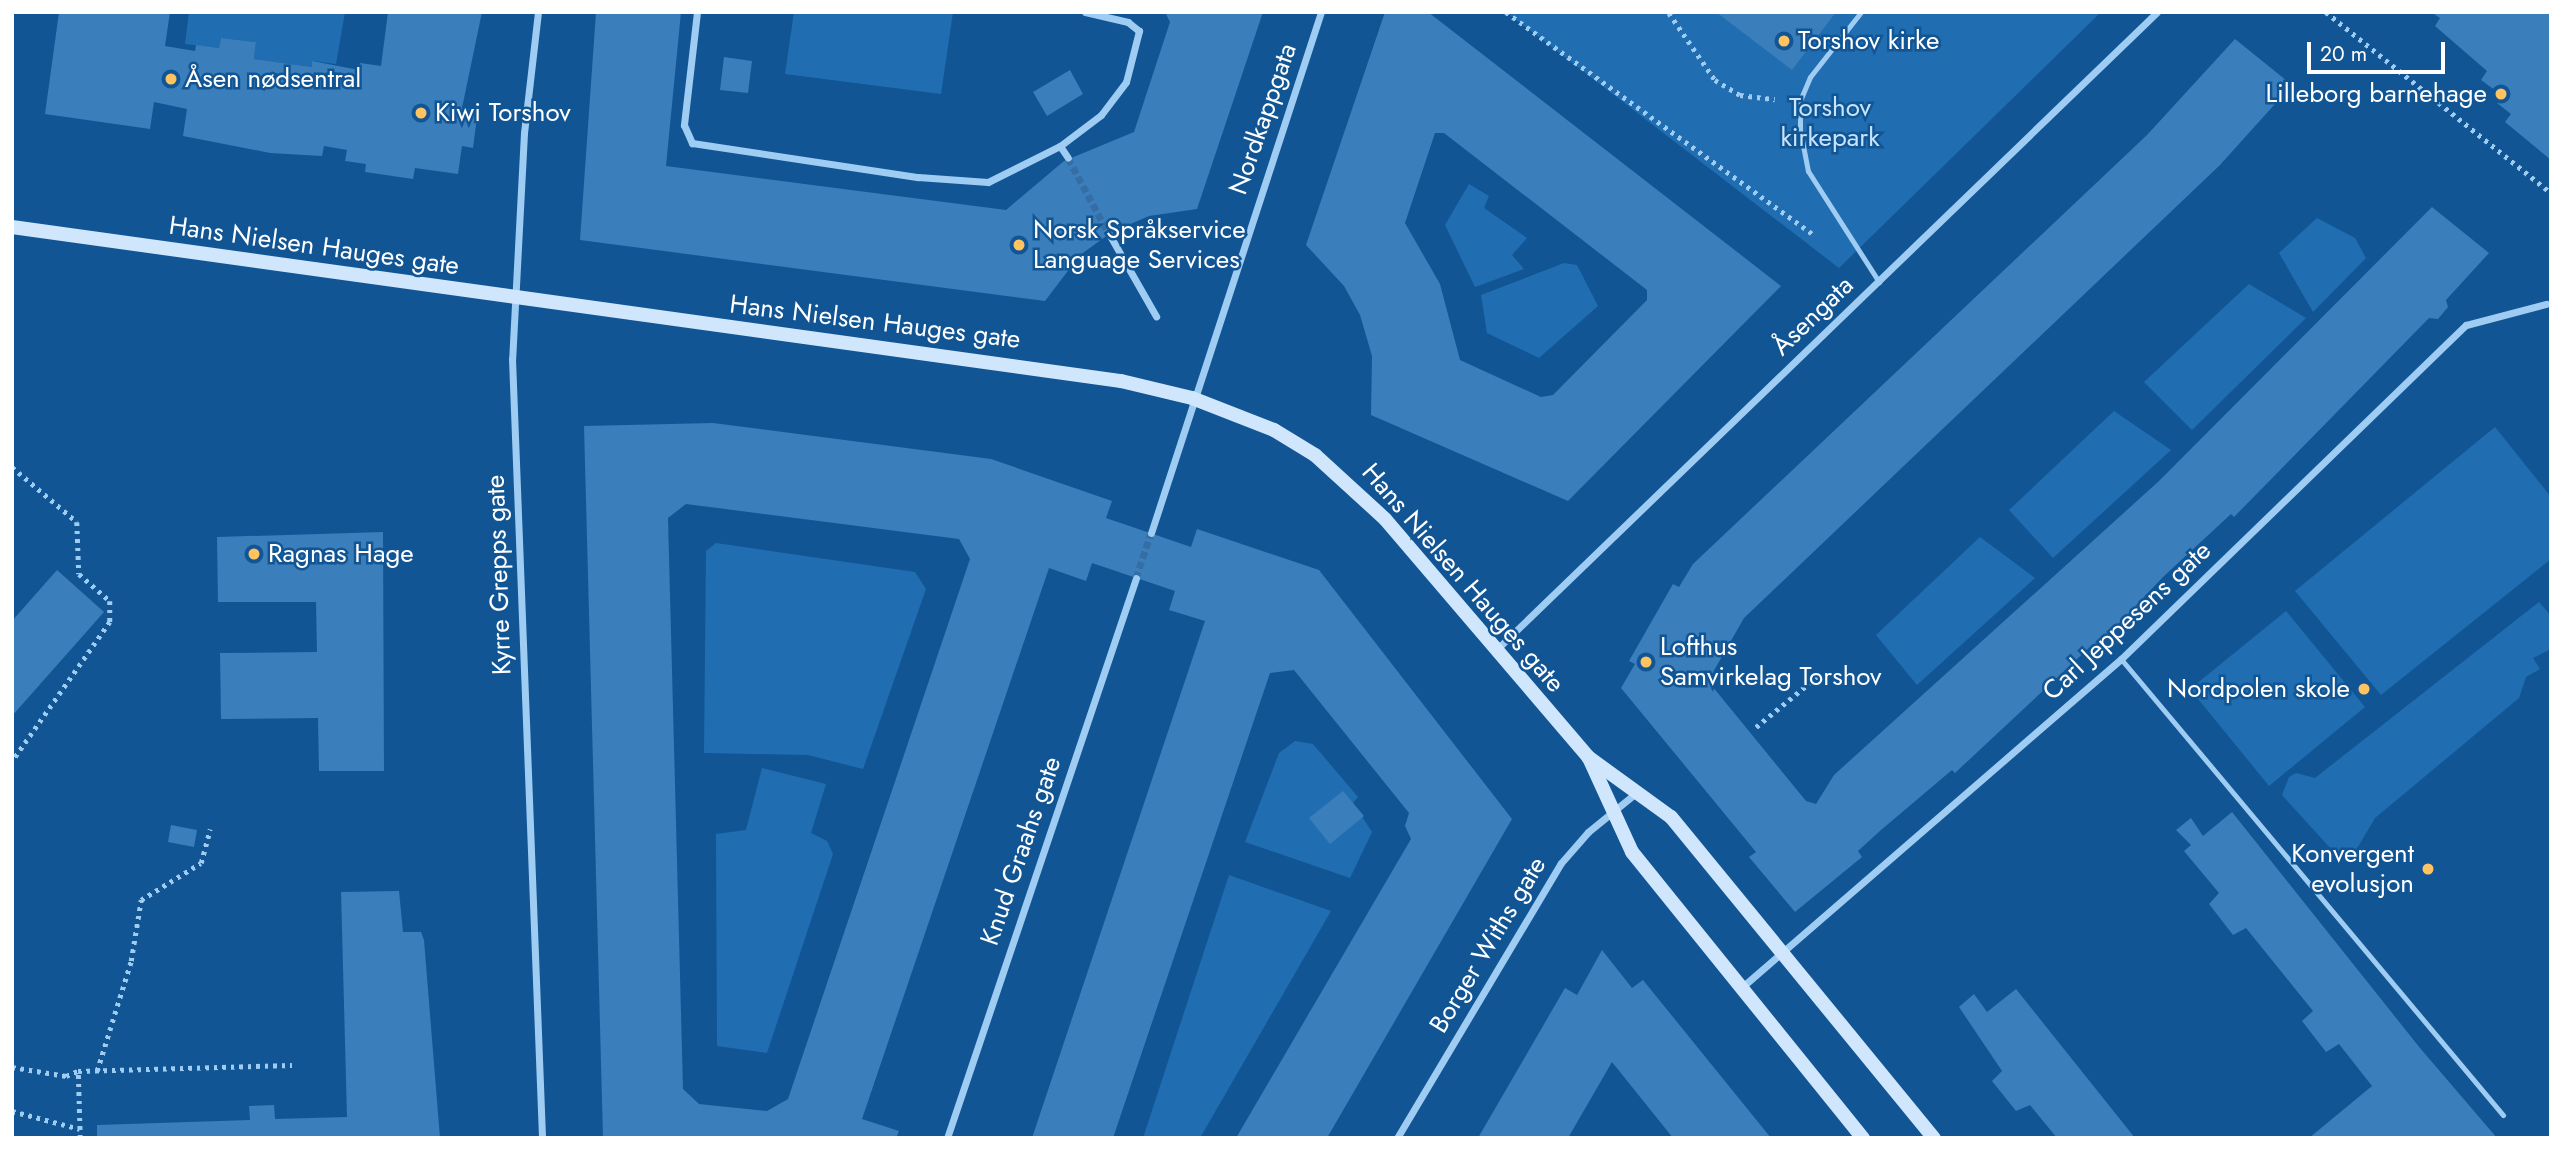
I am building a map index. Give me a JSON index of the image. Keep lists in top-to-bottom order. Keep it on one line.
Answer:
{"streets":{"street":["Nordkappgata","Hans Nielsen Hauges gate","Åsengata","Kyrre Grepps gate","Carl Jeppesens gate","Knud Graahs gate","Borger Withs gate"]},"crossings":[["Nordkappgata","Hans Nielsen Hauges gate"],["Hans Nielsen Hauges gate","Åsengata"],["Hans Nielsen Hauges gate","Kyrre Grepps gate"],["Hans Nielsen Hauges gate","Carl Jeppesens gate"],["Hans Nielsen Hauges gate","Borger Withs gate"]],"parks":["Torshov kirkepark"],"places":["Torshov kirke","Åsen nødsentral","Lilleborg barnehage","Kiwi Torshov","Norsk Språkservice Language Services","Ragnas Hage","Lofthus Samvirkelag Torshov","Nordpolen skole","Konvergent evolusjon"],"scale_bar":"20 m"}
